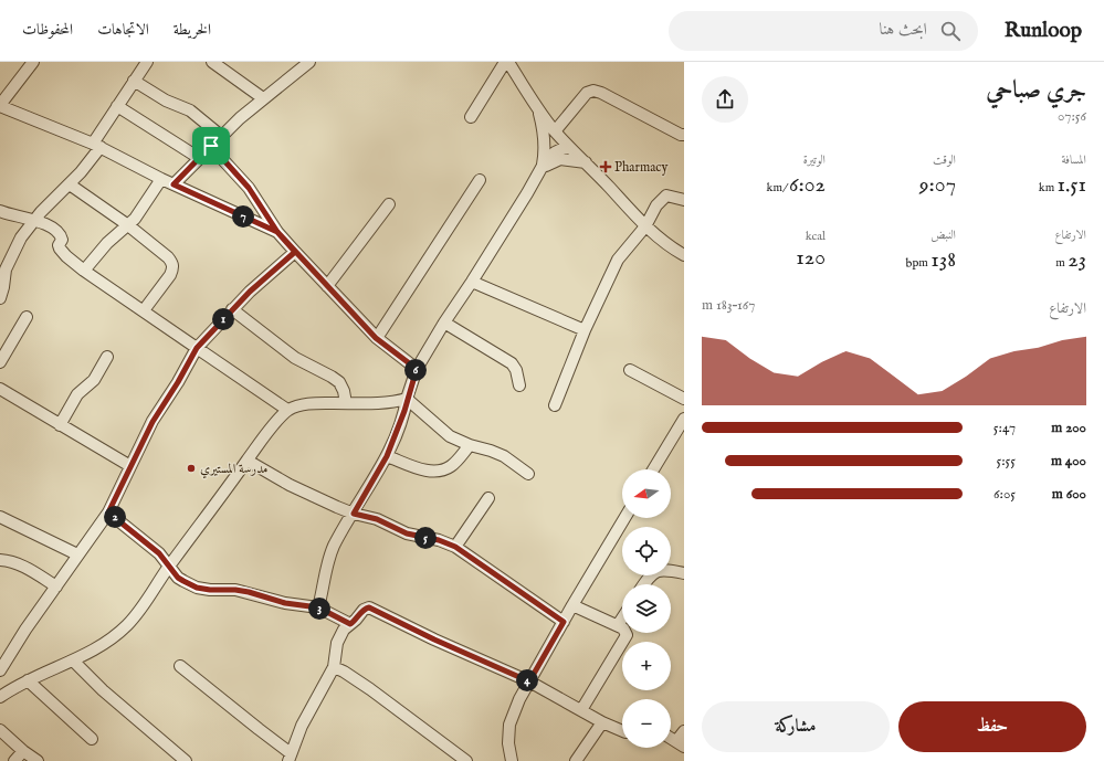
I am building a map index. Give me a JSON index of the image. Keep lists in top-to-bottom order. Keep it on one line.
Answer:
{"places":{"health":["Pharmacy"],"other":["مدرسة المستيري"]},"north":"left","page":{"header":"Runloop","search":"ابحث هنا","nav":["الخريطة","الاتجاهات","المحفوظات"],"heading":["جري صباحي","07:56"],"stats":[["المسافة","1.51 km"],["الوقت","9:07"],["الوتيرة","6:02 /km"],["الارتفاع","23 m"],["النبض","138 bpm"],["kcal","120"]],"pins":["7","1","6","2","5","3","4"],"chart":["الارتفاع","167–183 m"],"list":[{"name":"200 m","note":"5:47"},{"name":"400 m","note":"5:55"},{"name":"600 m","note":"6:05"}],"map_buttons":["+","−"],"buttons":["حفظ","مشاركة"]}}
